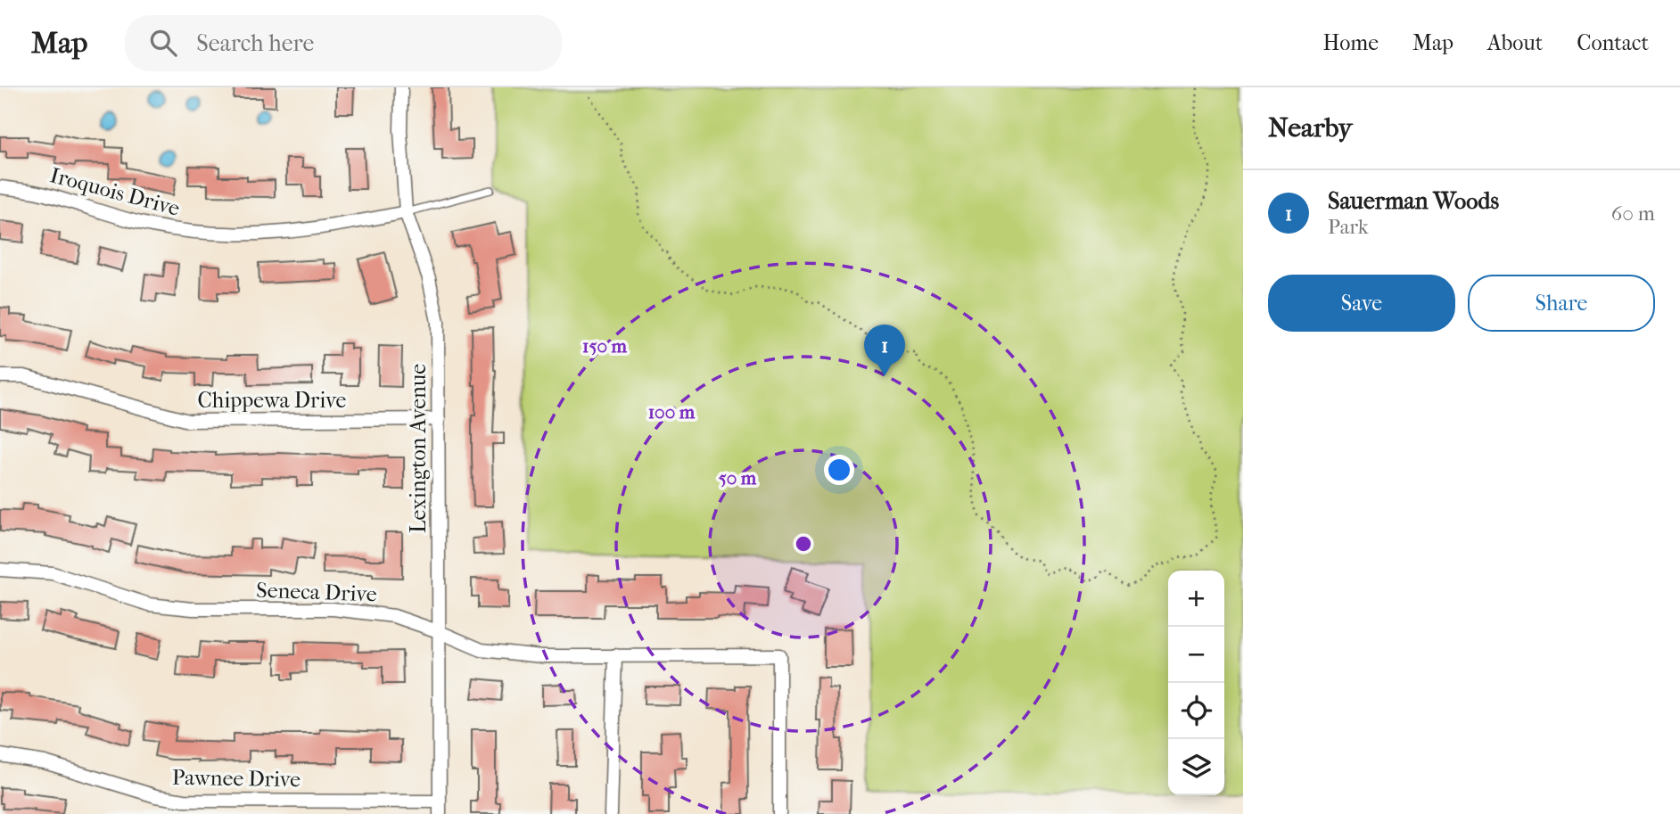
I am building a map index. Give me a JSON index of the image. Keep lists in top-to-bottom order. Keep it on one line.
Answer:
{"streets":{"street":["Iroquois Drive","Chippewa Drive","Lexington Avenue","Seneca Drive","Pawnee Drive"]},"crossings":[["Iroquois Drive","Lexington Avenue"],["Chippewa Drive","Lexington Avenue"],["Lexington Avenue","Seneca Drive"],["Lexington Avenue","Pawnee Drive"]],"page":{"header":"Map","search":"Search here","nav":["Home","Map","About","Contact"],"heading":"Nearby","list":[{"mark":"1","name":"Sauerman Woods","note":"Park","value":"60 m"}],"buttons":["Save","Share"],"pins":"1","map_buttons":["+","−"]},"rings":["150 m","100 m","50 m"]}
